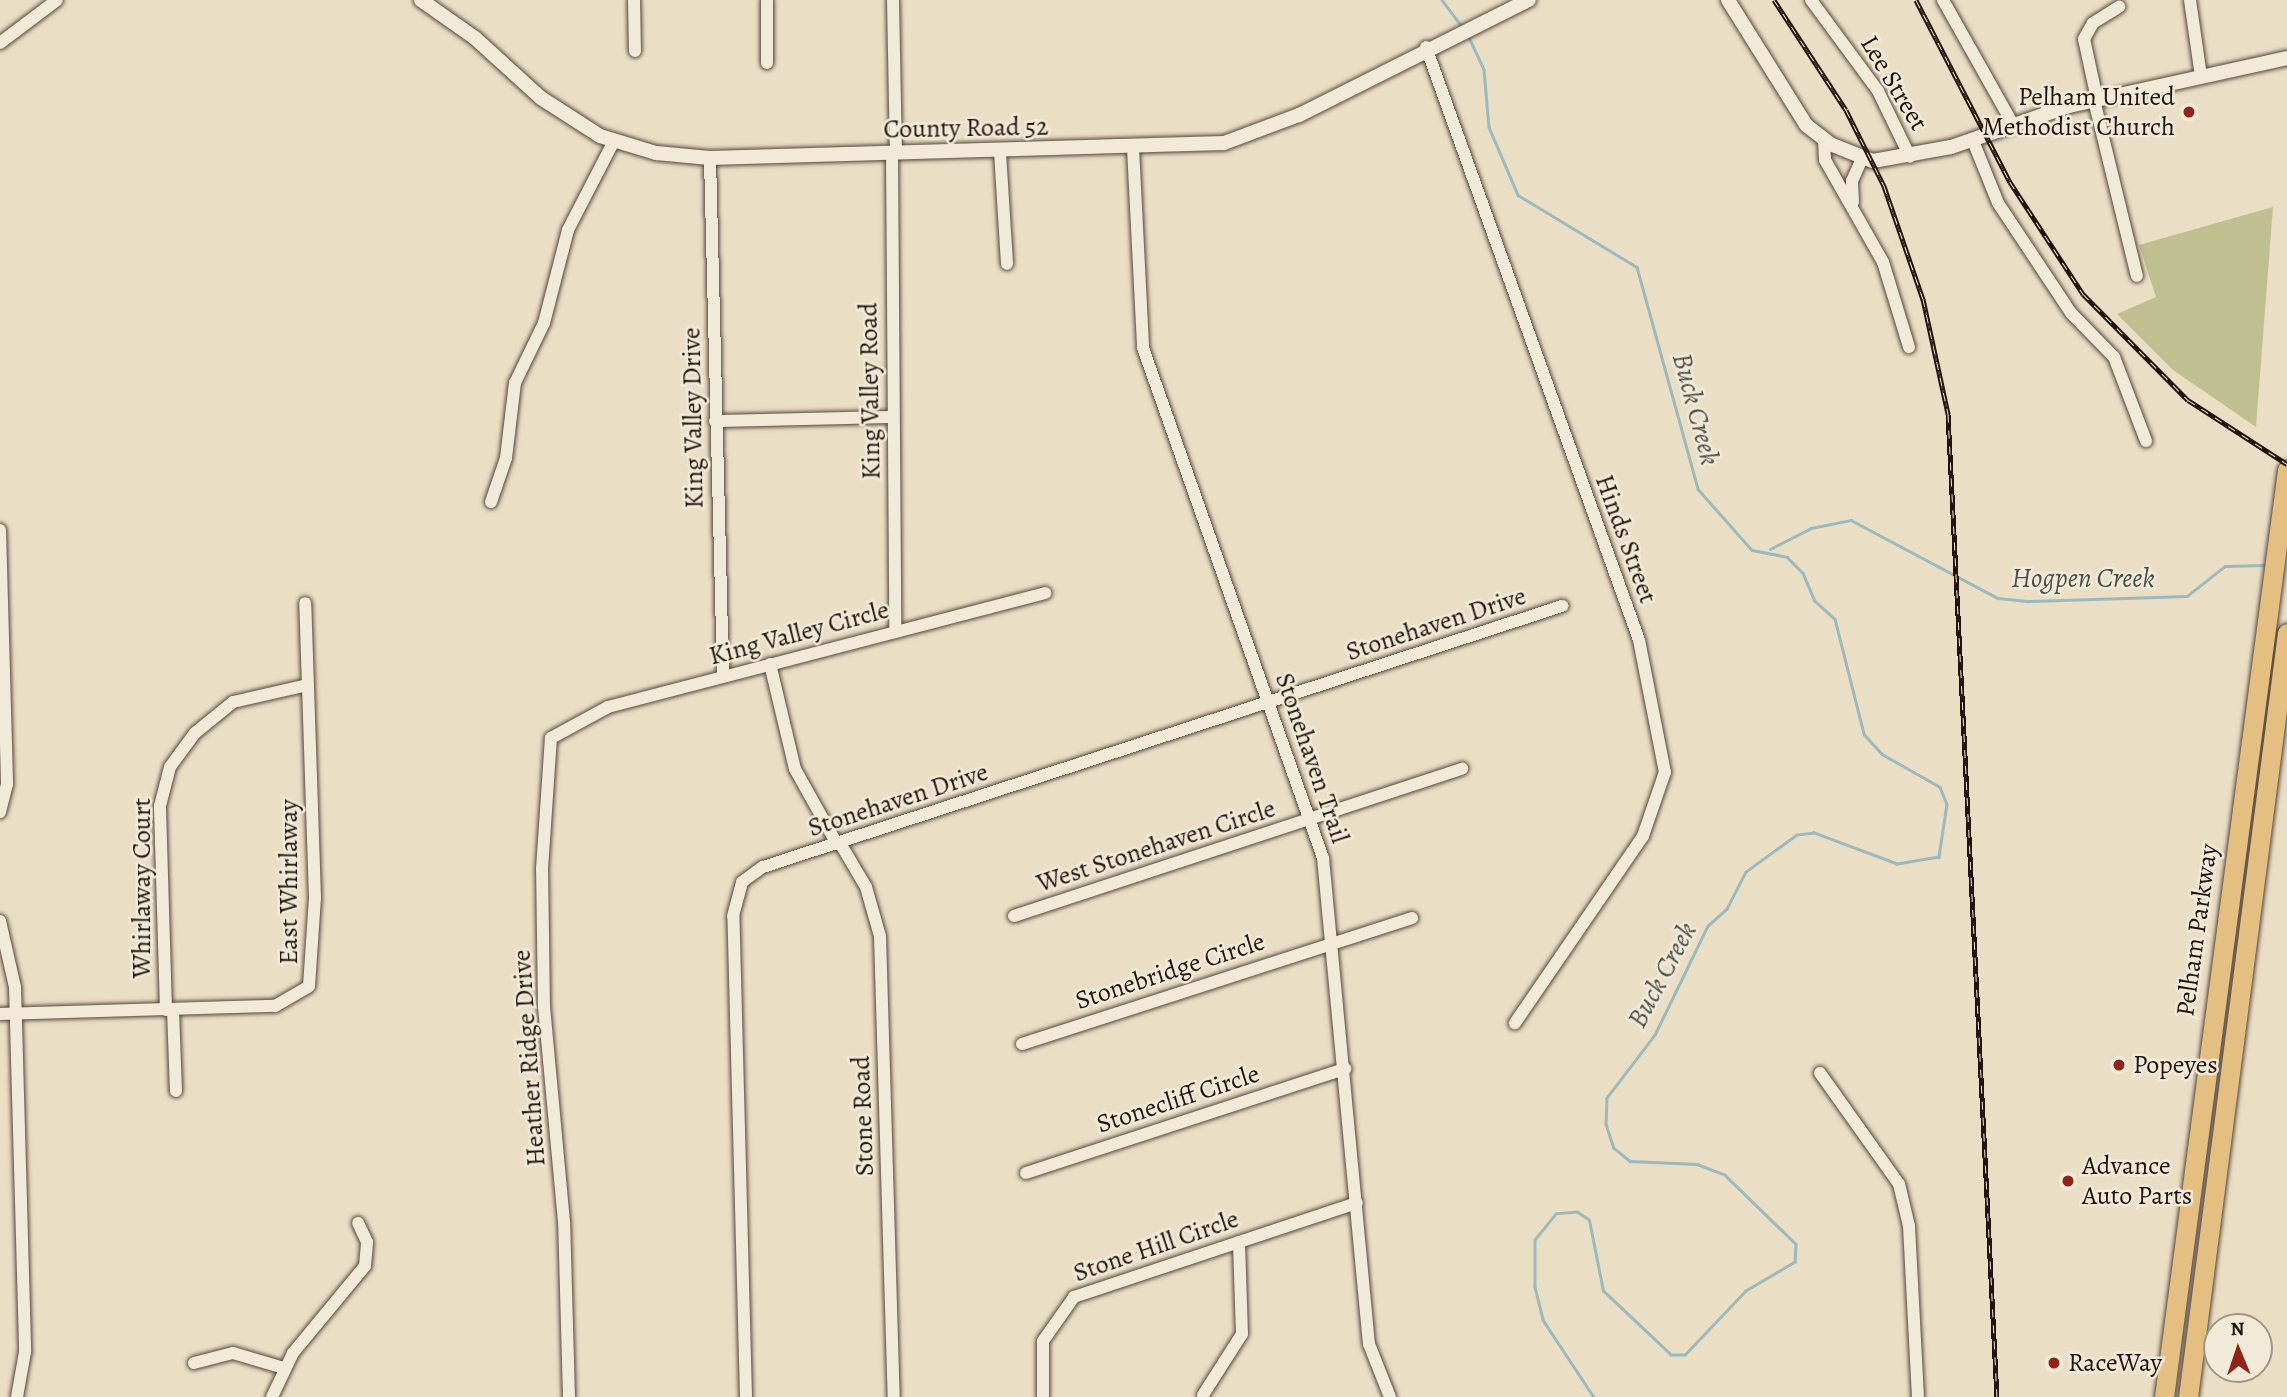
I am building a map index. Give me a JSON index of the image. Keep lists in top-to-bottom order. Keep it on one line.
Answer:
{"streets":{"main road":["Pelham Parkway"],"street":["Lee Street","County Road 52","King Valley Road","King Valley Drive","Hinds Street","Stonehaven Drive","King Valley Circle","Stonehaven Trail","West Stonehaven Circle","East Whirlaway","Whirlaway Court","Stonebridge Circle","Heather Ridge Drive","Stonecliff Circle","Stone Road","Stone Hill Circle"]},"crossings":[["County Road 52","King Valley Road"],["County Road 52","King Valley Drive"],["County Road 52","Hinds Street"],["County Road 52","Stonehaven Trail"],["King Valley Road","King Valley Circle"],["King Valley Drive","King Valley Circle"],["Stonehaven Drive","Stonehaven Trail"],["Stonehaven Drive","Stone Road"],["King Valley Circle","Heather Ridge Drive"],["King Valley Circle","Stone Road"],["Stonehaven Trail","West Stonehaven Circle"],["Stonehaven Trail","Stonebridge Circle"],["Stonehaven Trail","Stonecliff Circle"],["Stonehaven Trail","Stone Hill Circle"],["East Whirlaway","Whirlaway Court"]],"water":["Buck Creek","Hogpen Creek"],"places":["Pelham United Methodist Church","Popeyes","Advance Auto Parts","RaceWay"],"north":"top"}
